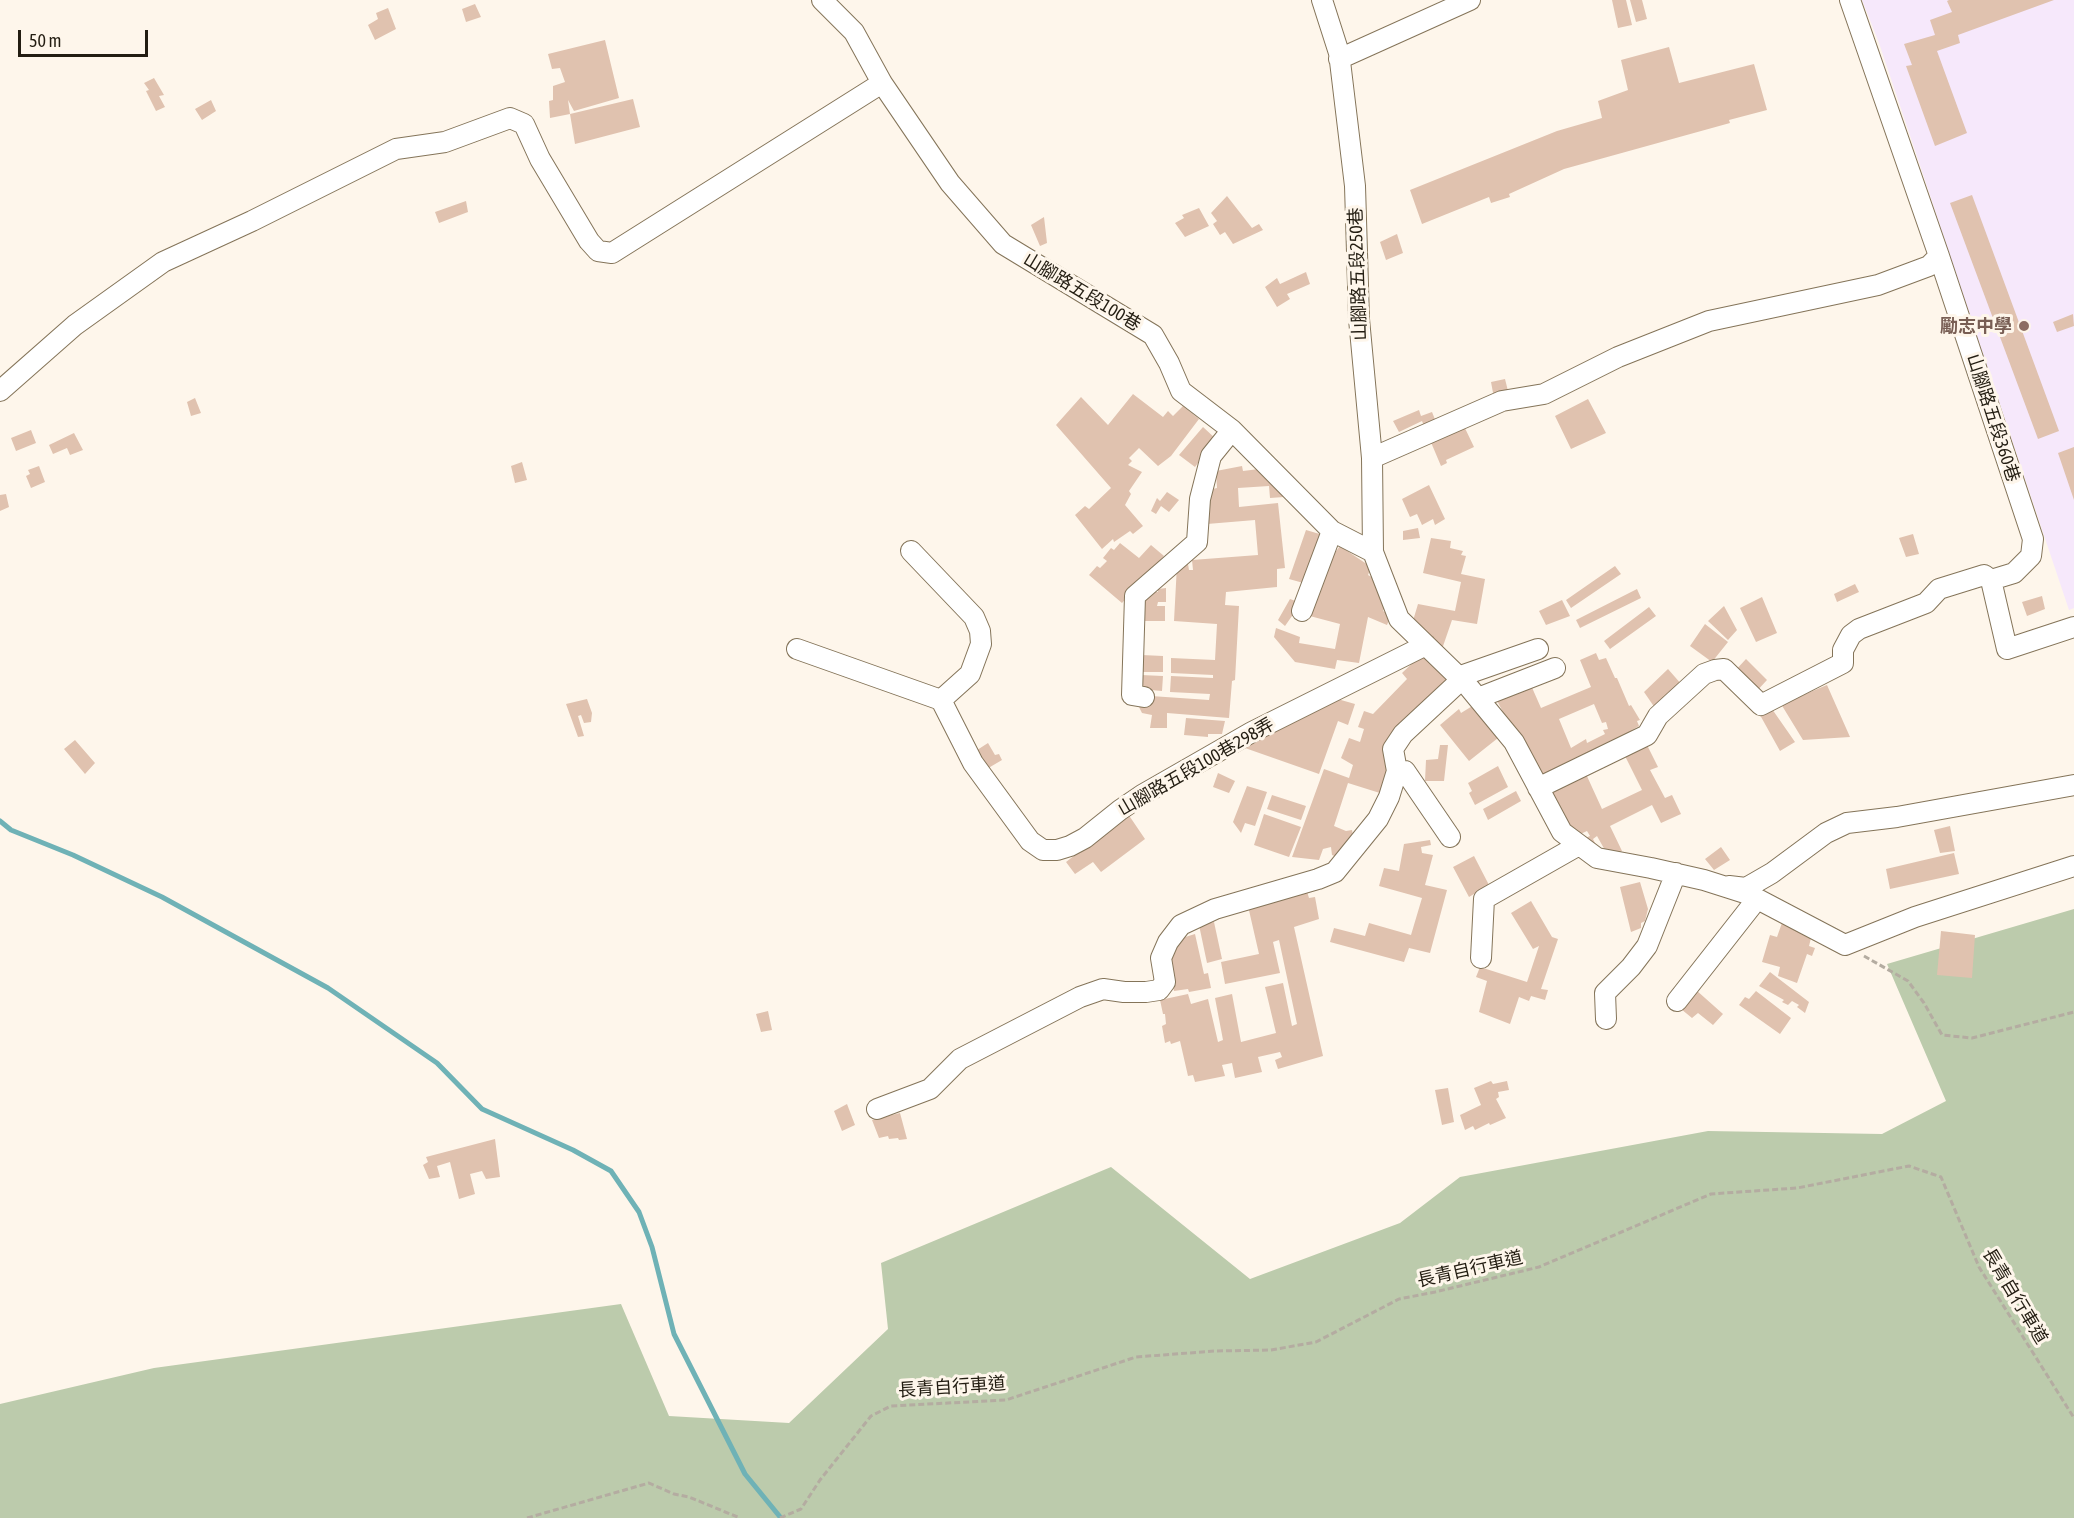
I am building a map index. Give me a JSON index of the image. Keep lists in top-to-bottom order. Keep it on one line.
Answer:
{"streets":{"lane":["山腳路五段250巷","山腳路五段100巷","山腳路五段360巷","山腳路五段100巷298弄"],"path":["長青自行車道"]},"crossings":[["山腳路五段250巷","山腳路五段100巷"]],"places":["勵志中學"],"scale_bar":"50 m"}
